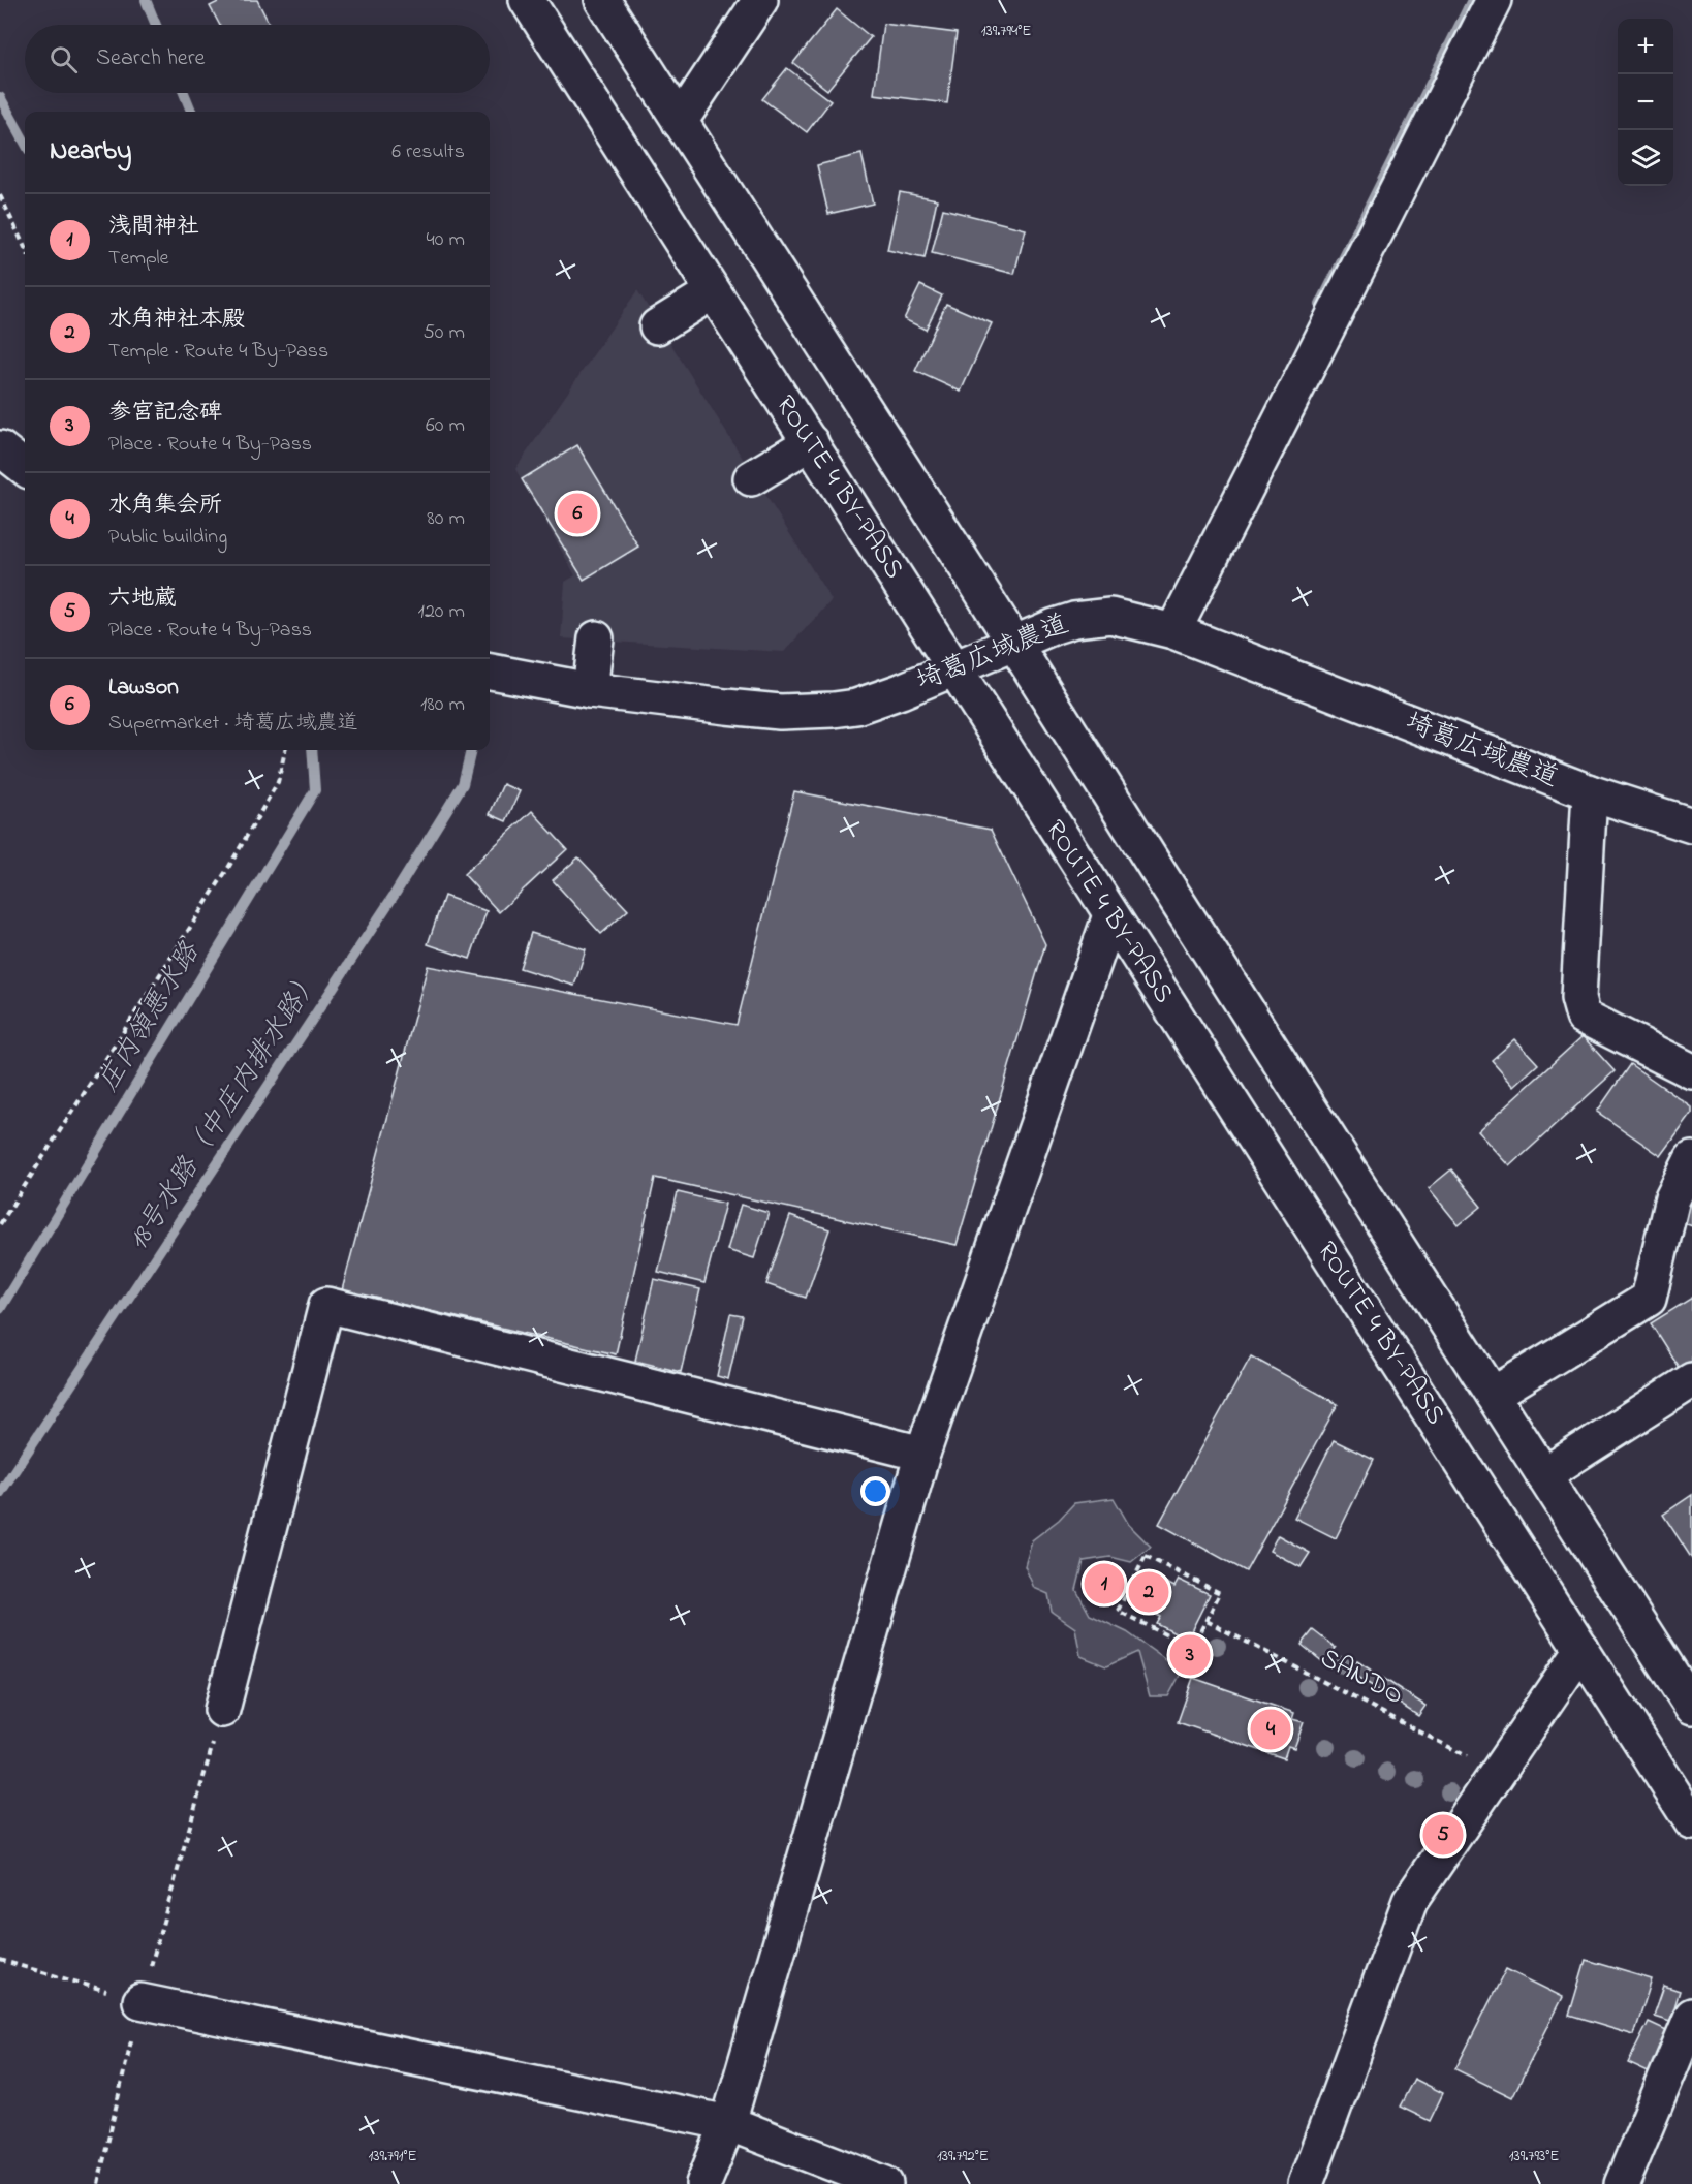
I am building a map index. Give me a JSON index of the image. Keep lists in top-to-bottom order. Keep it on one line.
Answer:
{"streets":{"main road":["ROUTE 4 BY-PASS","埼葛広域農道"],"path":["SANDO"]},"crossings":[["ROUTE 4 BY-PASS","埼葛広域農道"]],"water":["庄内領悪水路","18号水路（中庄内排水路）"],"page":{"map_buttons":["+","−"],"search":"Search here","heading":["Nearby","6 results"],"list":[{"mark":"1","name":"浅間神社","note":"Temple","value":"40 m"},{"mark":"2","name":"水角神社本殿","note":"Temple · Route 4 By-Pass","value":"50 m"},{"mark":"3","name":"参宮記念碑","note":"Place · Route 4 By-Pass","value":"60 m"},{"mark":"4","name":"水角集会所","note":"Public building","value":"80 m"},{"mark":"5","name":"六地蔵","note":"Place · Route 4 By-Pass","value":"120 m"},{"mark":"6","name":"Lawson","note":"Supermarket · 埼葛広域農道","value":"180 m"}],"pins":["6","1","2","3","4","5"]},"coordinates":["139.794°E","139.791°E","139.792°E","139.793°E"]}
